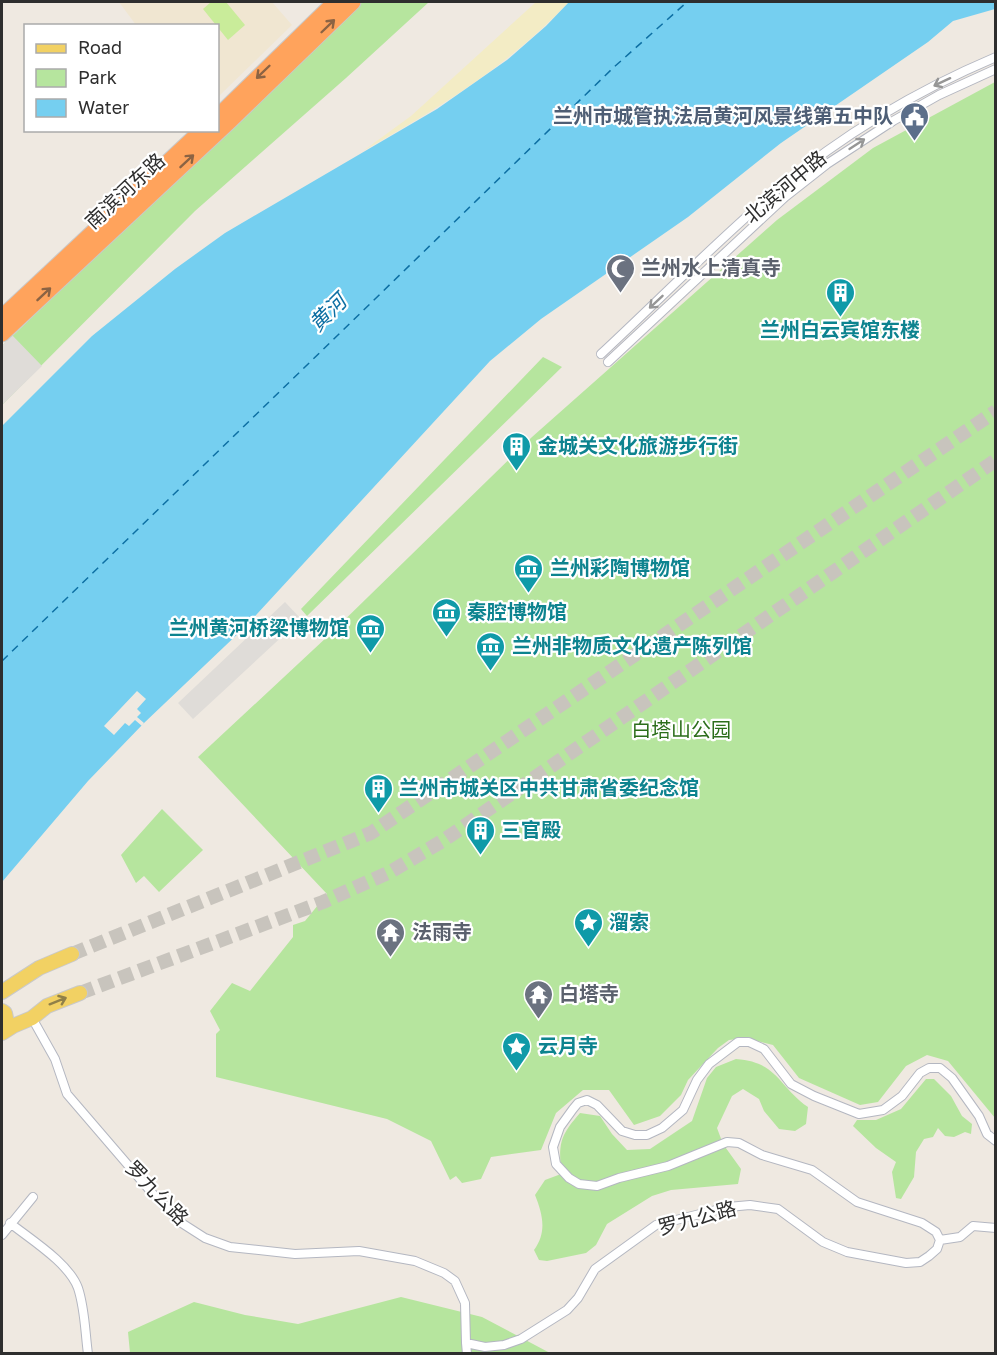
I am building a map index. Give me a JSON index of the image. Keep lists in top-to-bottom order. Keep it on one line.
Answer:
{"streets":{"highway":["南滨河东路"],"street":["北滨河中路","罗九公路"]},"water":["黄河"],"parks":["白塔山公园"],"places":{"public building":["兰州市城管执法局黄河风景线第五中队"],"mosque":["兰州水上清真寺"],"building":["兰州白云宾馆东楼","金城关文化旅游步行街","兰州市城关区中共甘肃省委纪念馆","三官殿"],"museum":["兰州彩陶博物馆","秦腔博物馆","兰州黄河桥梁博物馆","兰州非物质文化遗产陈列馆"],"place":["溜索","云月寺"],"temple":["法雨寺","白塔寺"]},"legend":["Road","Park","Water"]}
